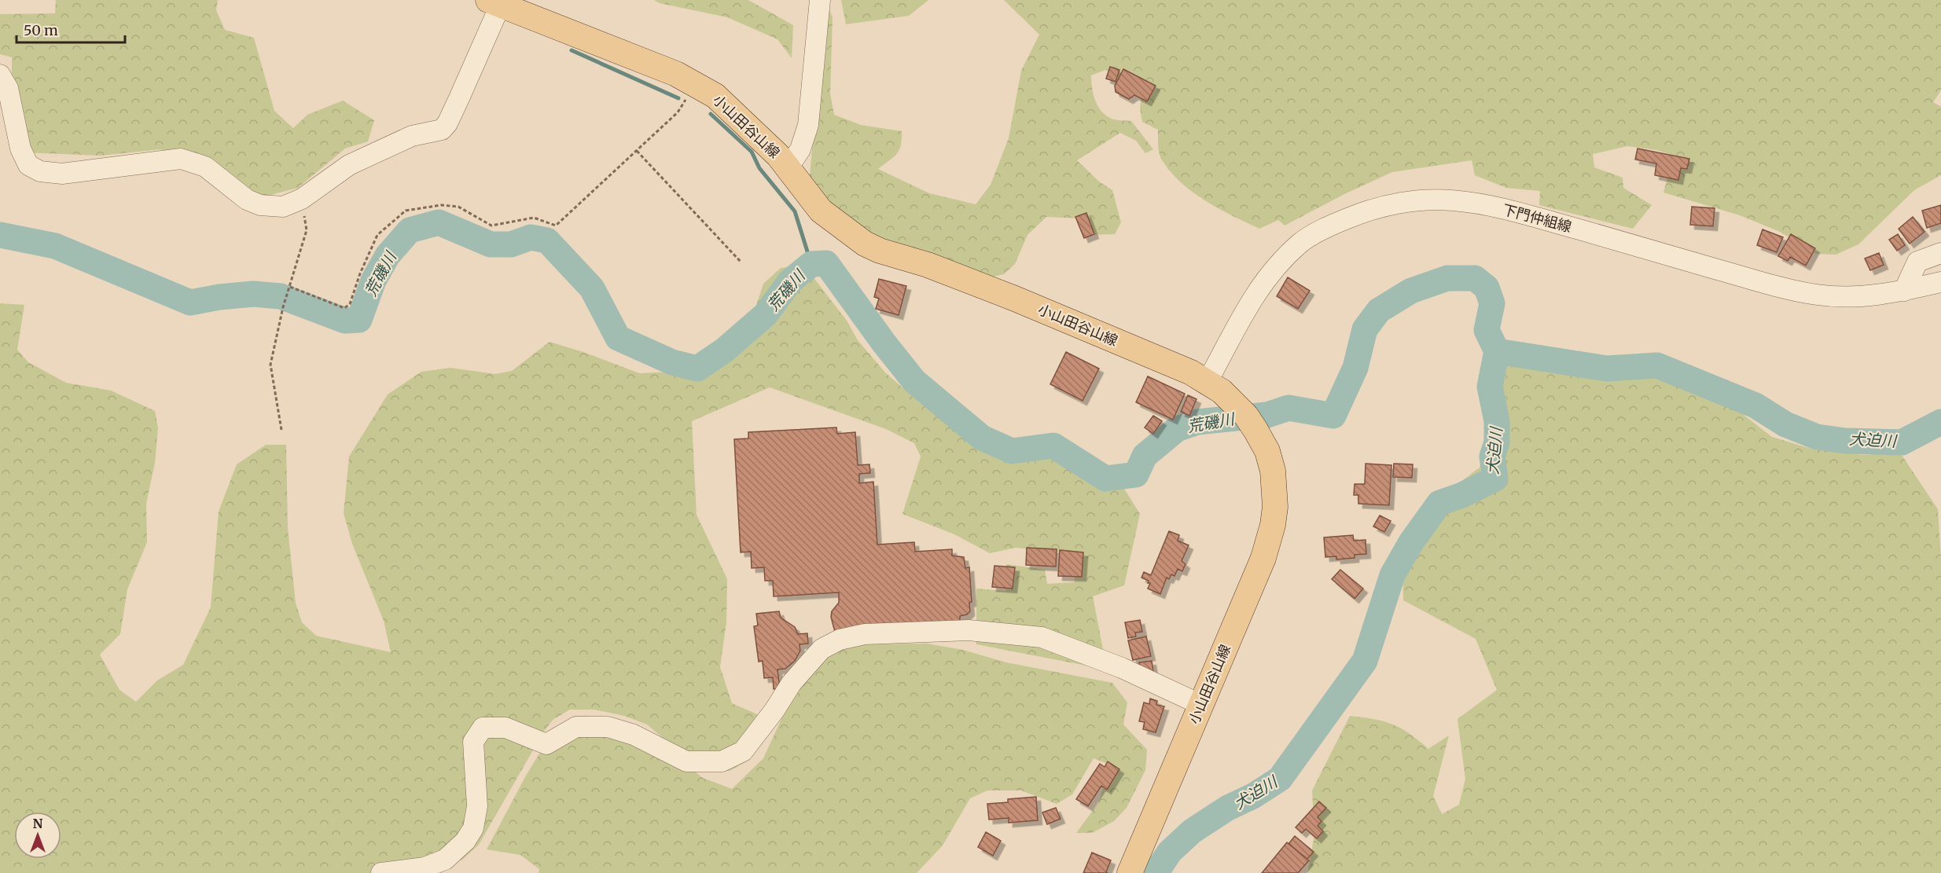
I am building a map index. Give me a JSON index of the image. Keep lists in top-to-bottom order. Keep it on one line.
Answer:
{"streets":{"main road":["小山田谷山線"],"street":["下門仲組線"]},"crossings":[["小山田谷山線","下門仲組線"]],"water":["荒磯川","犬迫川"],"scale_bar":"50 m","north":"top"}
